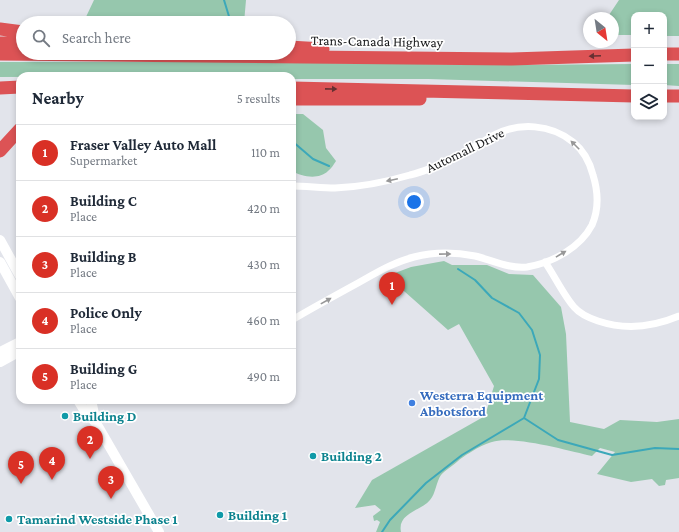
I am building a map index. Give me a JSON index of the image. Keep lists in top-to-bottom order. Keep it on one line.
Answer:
{"streets":{"highway":["Trans-Canada Highway"],"street":["Automall Drive"]},"places":["Westerra Equipment Abbotsford","Building D","Building 2","Building 1","Tamarind Westside Phase 1"],"north":"bottom right","page":{"map_buttons":["+","−"],"search":"Search here","heading":["Nearby","5 results"],"list":[{"mark":"1","name":"Fraser Valley Auto Mall","note":"Supermarket","value":"110 m"},{"mark":"2","name":"Building C","note":"Place","value":"420 m"},{"mark":"3","name":"Building B","note":"Place","value":"430 m"},{"mark":"4","name":"Police Only","note":"Place","value":"460 m"},{"mark":"5","name":"Building G","note":"Place","value":"490 m"}],"pins":["1","2","4","5","3"]}}
